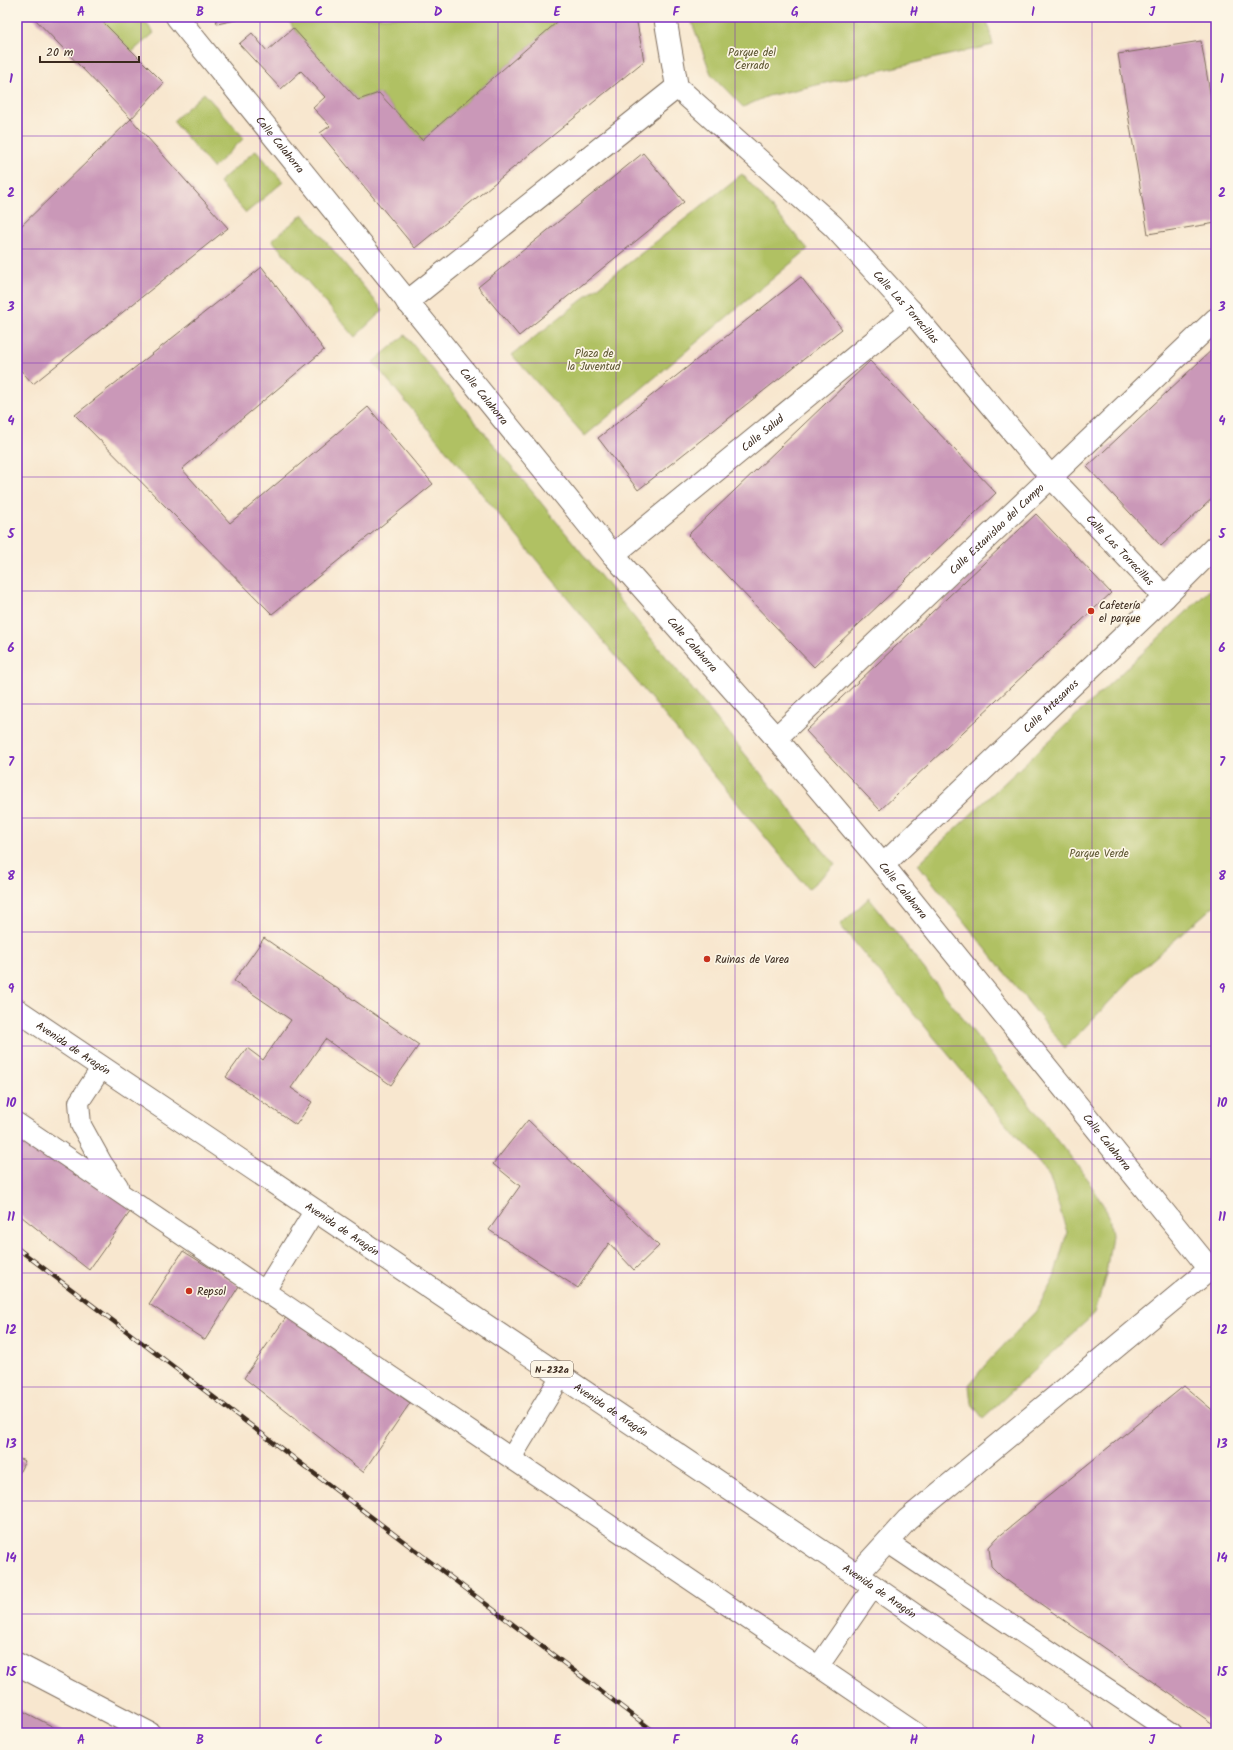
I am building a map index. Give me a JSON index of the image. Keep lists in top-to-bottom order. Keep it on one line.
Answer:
{"streets":{"street":["Calle Calahorra","Calle Las Torrecillas","Calle Salud","Calle Estanislao del Campo","Calle Artesanos","Avenida de Aragón","N-232a"]},"crossings":[["Calle Calahorra","Calle Salud"],["Calle Calahorra","Calle Estanislao del Campo"],["Calle Calahorra","Calle Artesanos"],["Calle Las Torrecillas","Calle Salud"],["Calle Las Torrecillas","Calle Estanislao del Campo"],["Calle Las Torrecillas","Calle Artesanos"]],"parks":["Parque del Cerrado","Plaza de la Juventud","Parque Verde"],"places":["Cafetería el parque","Ruinas de Varea","Repsol"],"scale_bar":"20 m","grid":{"columns":["A","B","C","D","E","F","G","H","I","J"],"rows":["1","2","3","4","5","6","7","8","9","10","11","12","13","14","15"]}}
